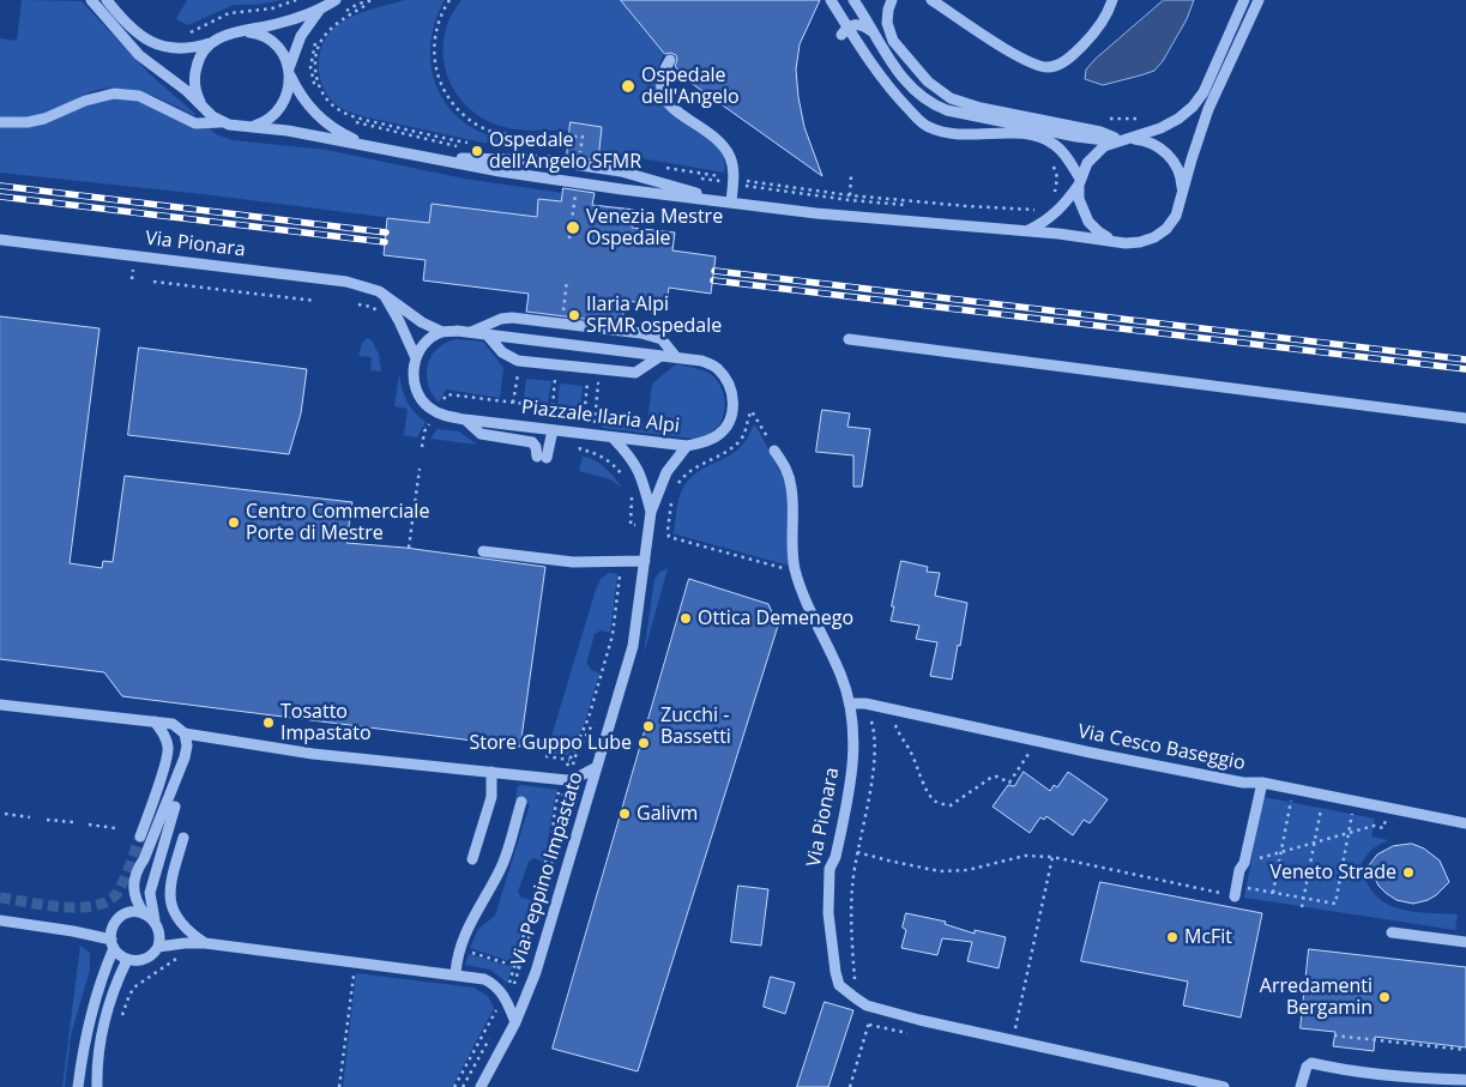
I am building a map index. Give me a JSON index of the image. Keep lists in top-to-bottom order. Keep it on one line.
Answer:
{"streets":{"street":["Via Pionara","Piazzale Ilaria Alpi","Via Cesco Baseggio","Via Peppino Impastato"]},"crossings":[["Via Pionara","Piazzale Ilaria Alpi"],["Via Pionara","Via Cesco Baseggio"],["Piazzale Ilaria Alpi","Via Peppino Impastato"]],"places":["Ospedale dell'Angelo","Ospedale dell'Angelo SFMR","Venezia Mestre Ospedale","Ilaria Alpi SFMR ospedale","Centro Commerciale Porte di Mestre","Ottica Demenego","Tosatto Impastato","Zucchi - Bassetti","Store Guppo Lube","Galivm","Veneto Strade","McFit","Arredamenti Bergamin"]}
